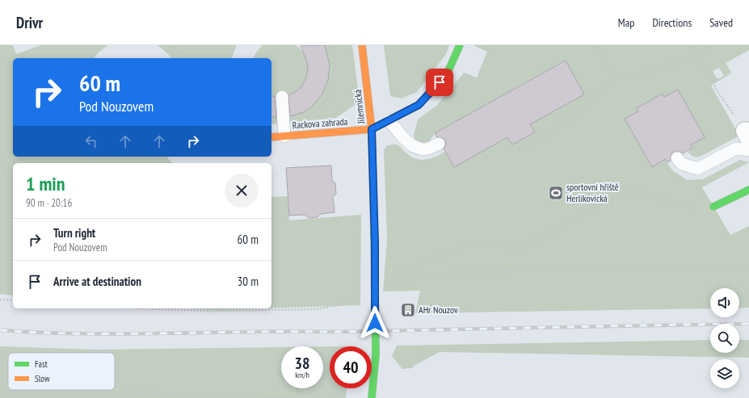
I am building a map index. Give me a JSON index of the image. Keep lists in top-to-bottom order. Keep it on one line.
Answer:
{"streets":{"street":["Jilemnická","Rackova zahrada"]},"crossings":[["Jilemnická","Rackova zahrada"]],"places":{"sports":["sportovní hřiště Herlíkovická"],"building":["AHr Nouzov"]},"legend":["Fast","Slow"],"page":{"header":"Drivr","nav":["Map","Directions","Saved"],"turn":["60 m","Pod Nouzovem"],"heading":["1 min","90 m · 20:16"],"list":[{"name":"Turn right","note":"Pod Nouzovem","value":"60 m"},{"name":"Arrive at destination","value":"30 m"}],"speed":"38 km/h","limit":"40"}}
